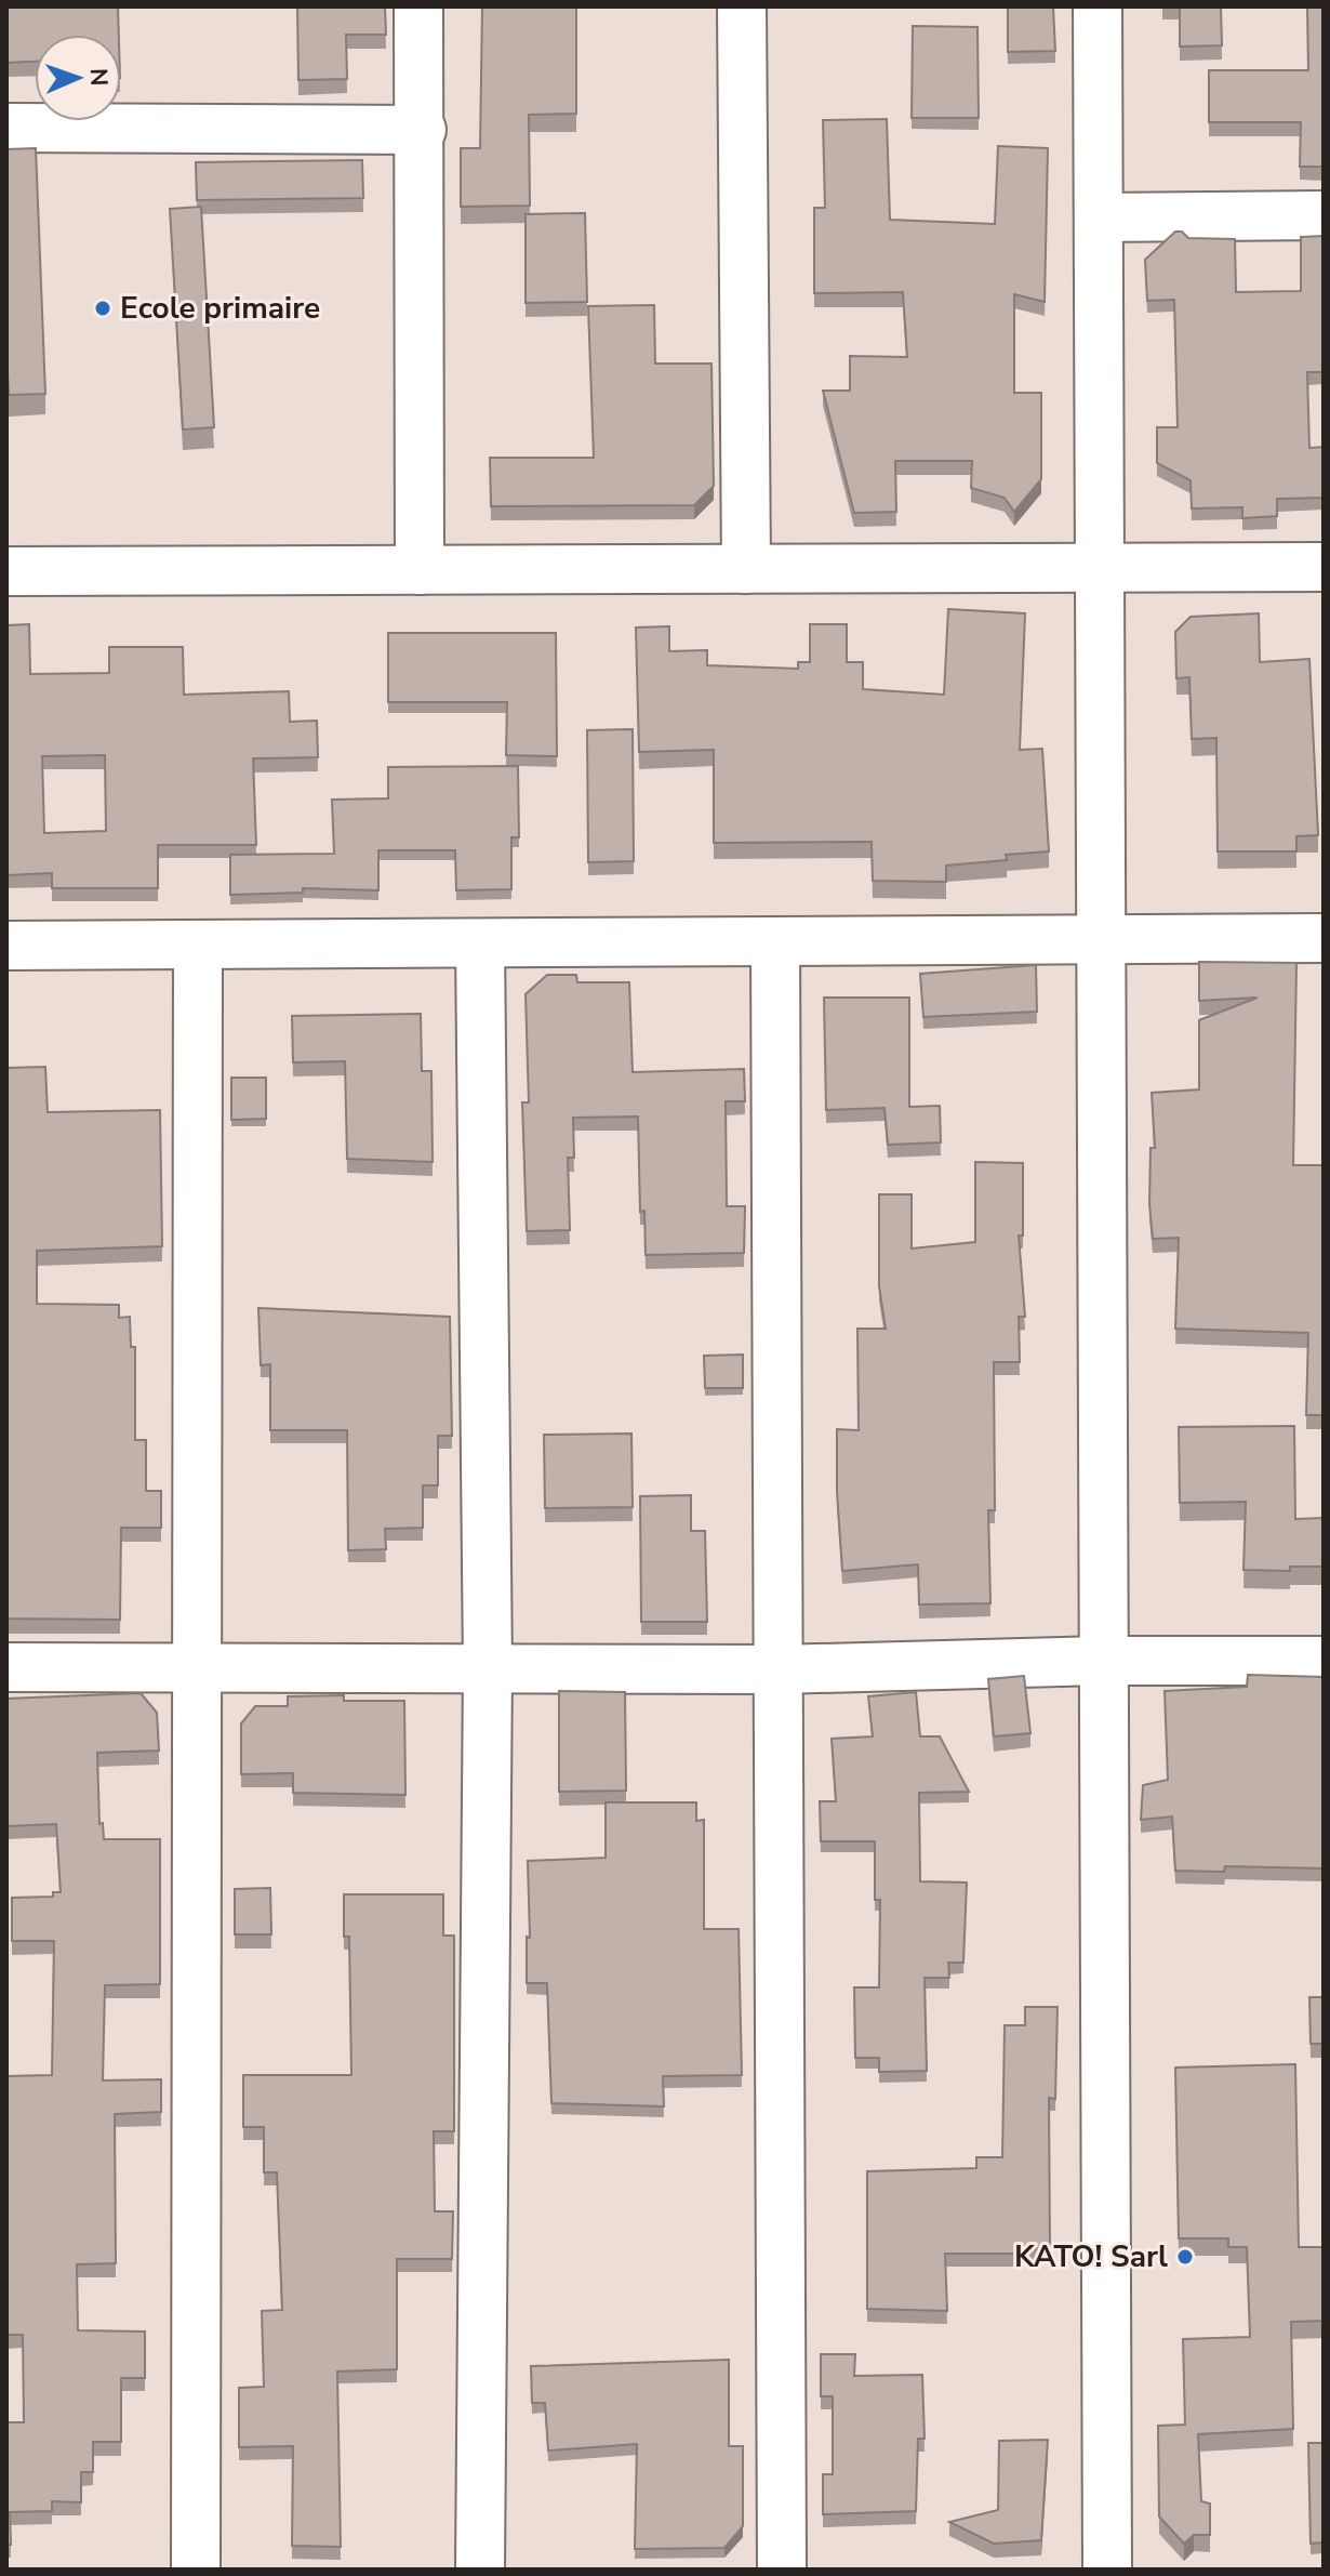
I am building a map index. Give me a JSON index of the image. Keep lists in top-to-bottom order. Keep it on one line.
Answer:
{"places":["Ecole primaire","KATO! Sarl"],"north":"right"}
